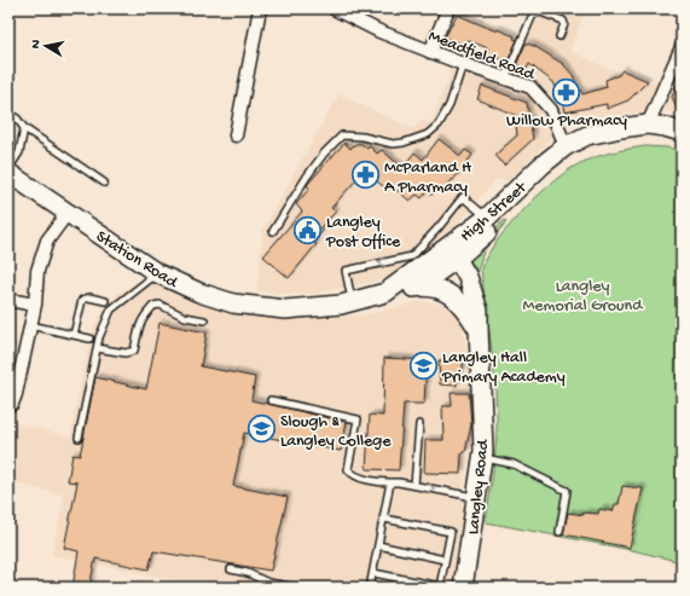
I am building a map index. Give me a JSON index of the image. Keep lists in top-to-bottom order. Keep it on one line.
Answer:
{"streets":{"main road":["High Street","Station Road","Langley Road"],"street":["Meadfield Road"]},"crossings":[["Meadfield Road","High Street"],["High Street","Station Road"],["High Street","Langley Road"],["Station Road","Langley Road"]],"parks":["Langley Memorial Ground"],"places":{"pharmacy":["Willow Pharmacy","McParland H A Pharmacy"],"public building":["Langley Post Office"],"school or university":["Langley Hall Primary Academy","Slough & Langley College"]},"north":"left"}
